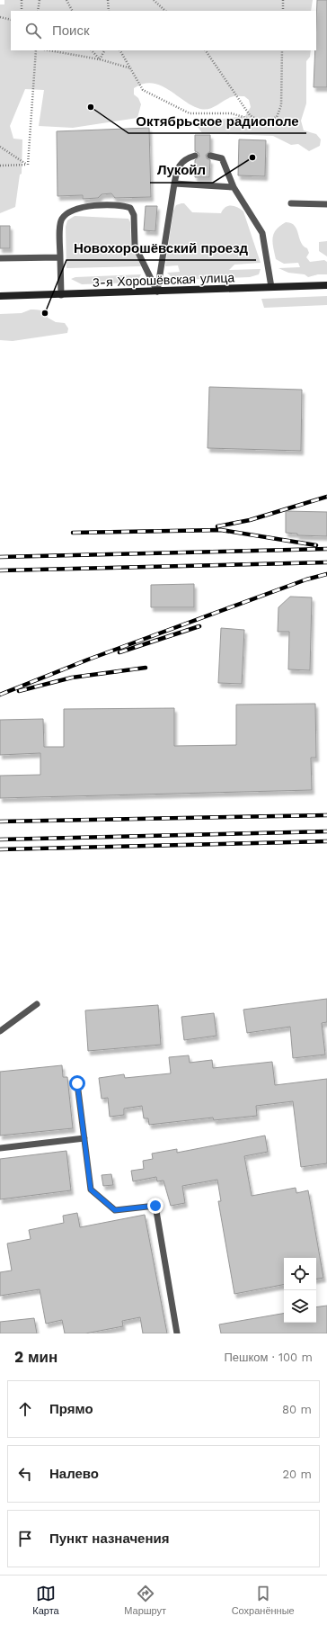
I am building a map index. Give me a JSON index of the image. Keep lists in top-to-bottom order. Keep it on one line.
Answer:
{"streets":{"street":["3-я Хорошёвская улица"]},"places":["Октябрьское радиополе","Лукойл","Новохорошёвский проезд"],"page":{"search":"Поиск","heading":["2 мин","Пешком · 100 m"],"list":[["Прямо","80 m"],["Налево","20 m"],"Пункт назначения"],"nav":["Карта","Маршрут","Сохранённые"]}}
